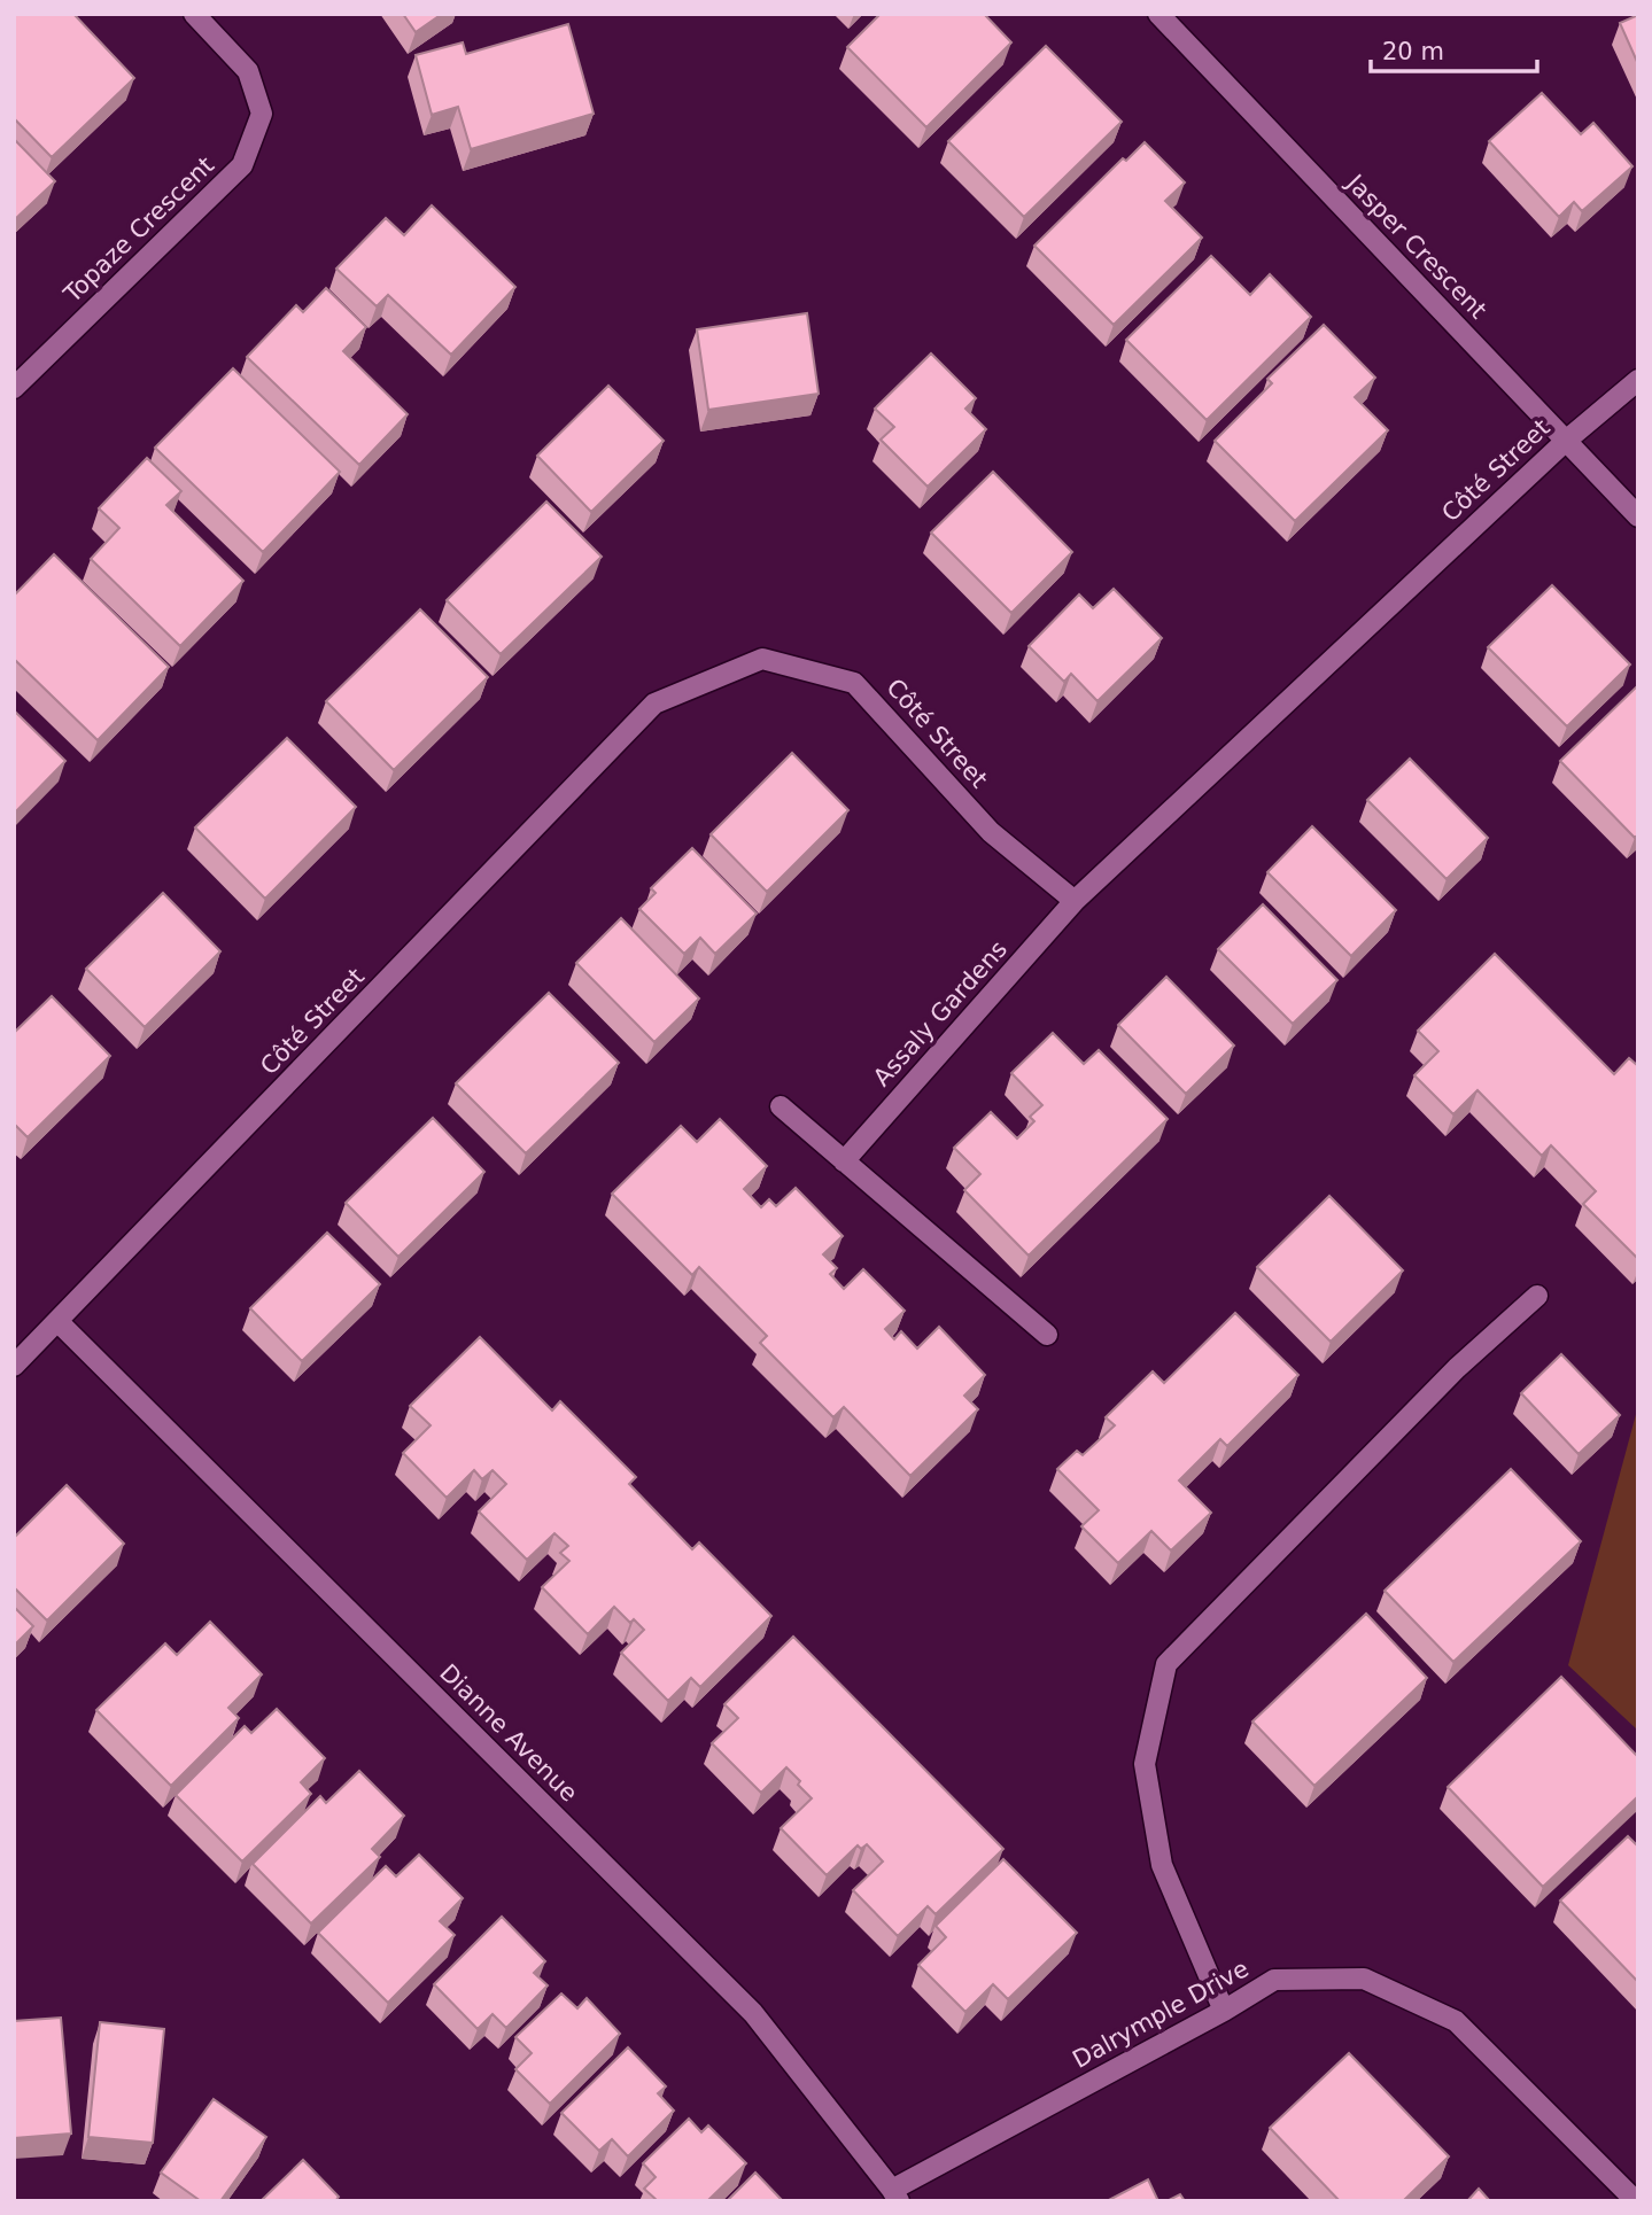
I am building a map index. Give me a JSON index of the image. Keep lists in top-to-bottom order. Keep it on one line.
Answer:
{"streets":{"street":["Topaze Crescent","Jasper Crescent","Côté Street","Assaly Gardens","Dianne Avenue","Dalrymple Drive"]},"crossings":[["Jasper Crescent","Côté Street"],["Côté Street","Assaly Gardens"],["Côté Street","Dianne Avenue"],["Dianne Avenue","Dalrymple Drive"]],"scale_bar":"20 m"}
